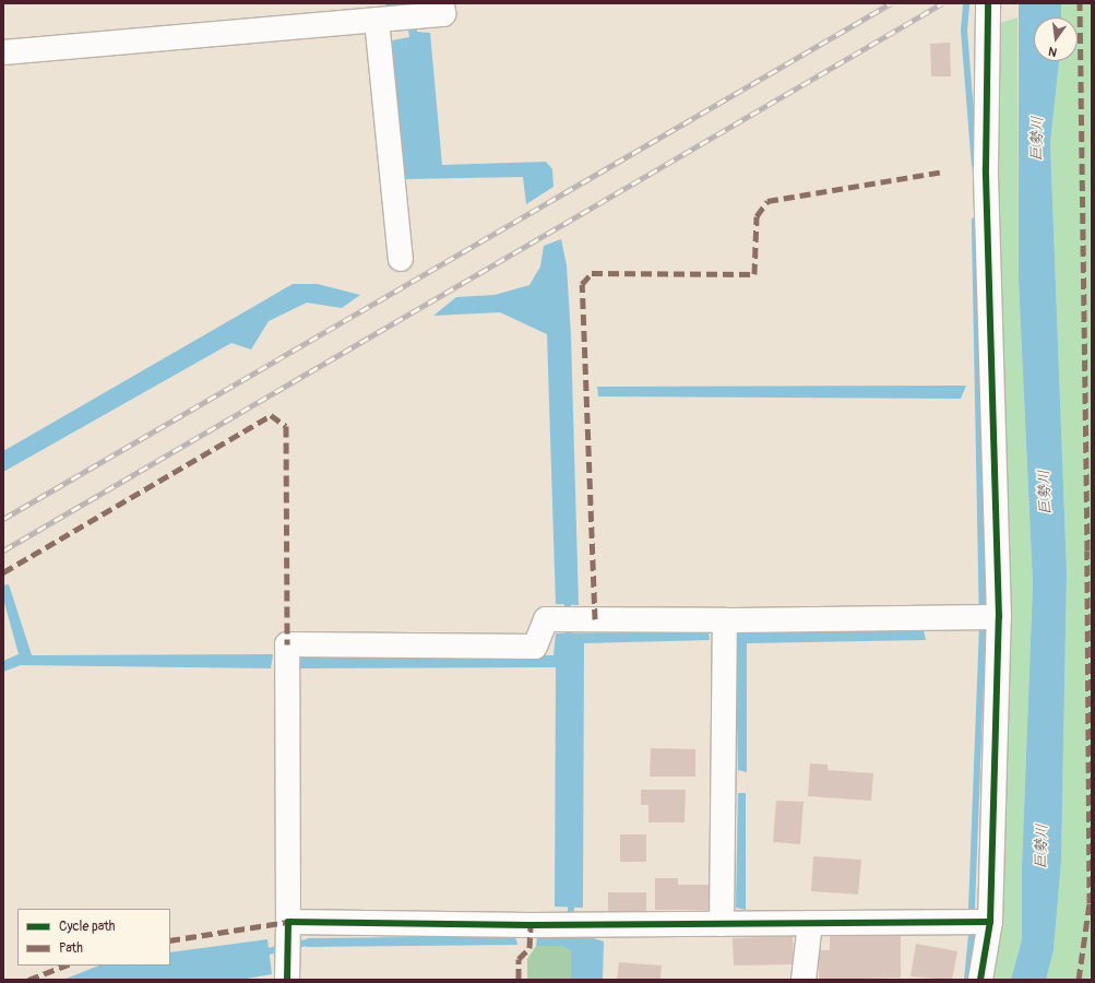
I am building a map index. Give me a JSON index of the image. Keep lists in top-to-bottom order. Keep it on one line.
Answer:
{"water":["巨勢川"],"legend":["Cycle path","Path"],"north":"bottom"}
